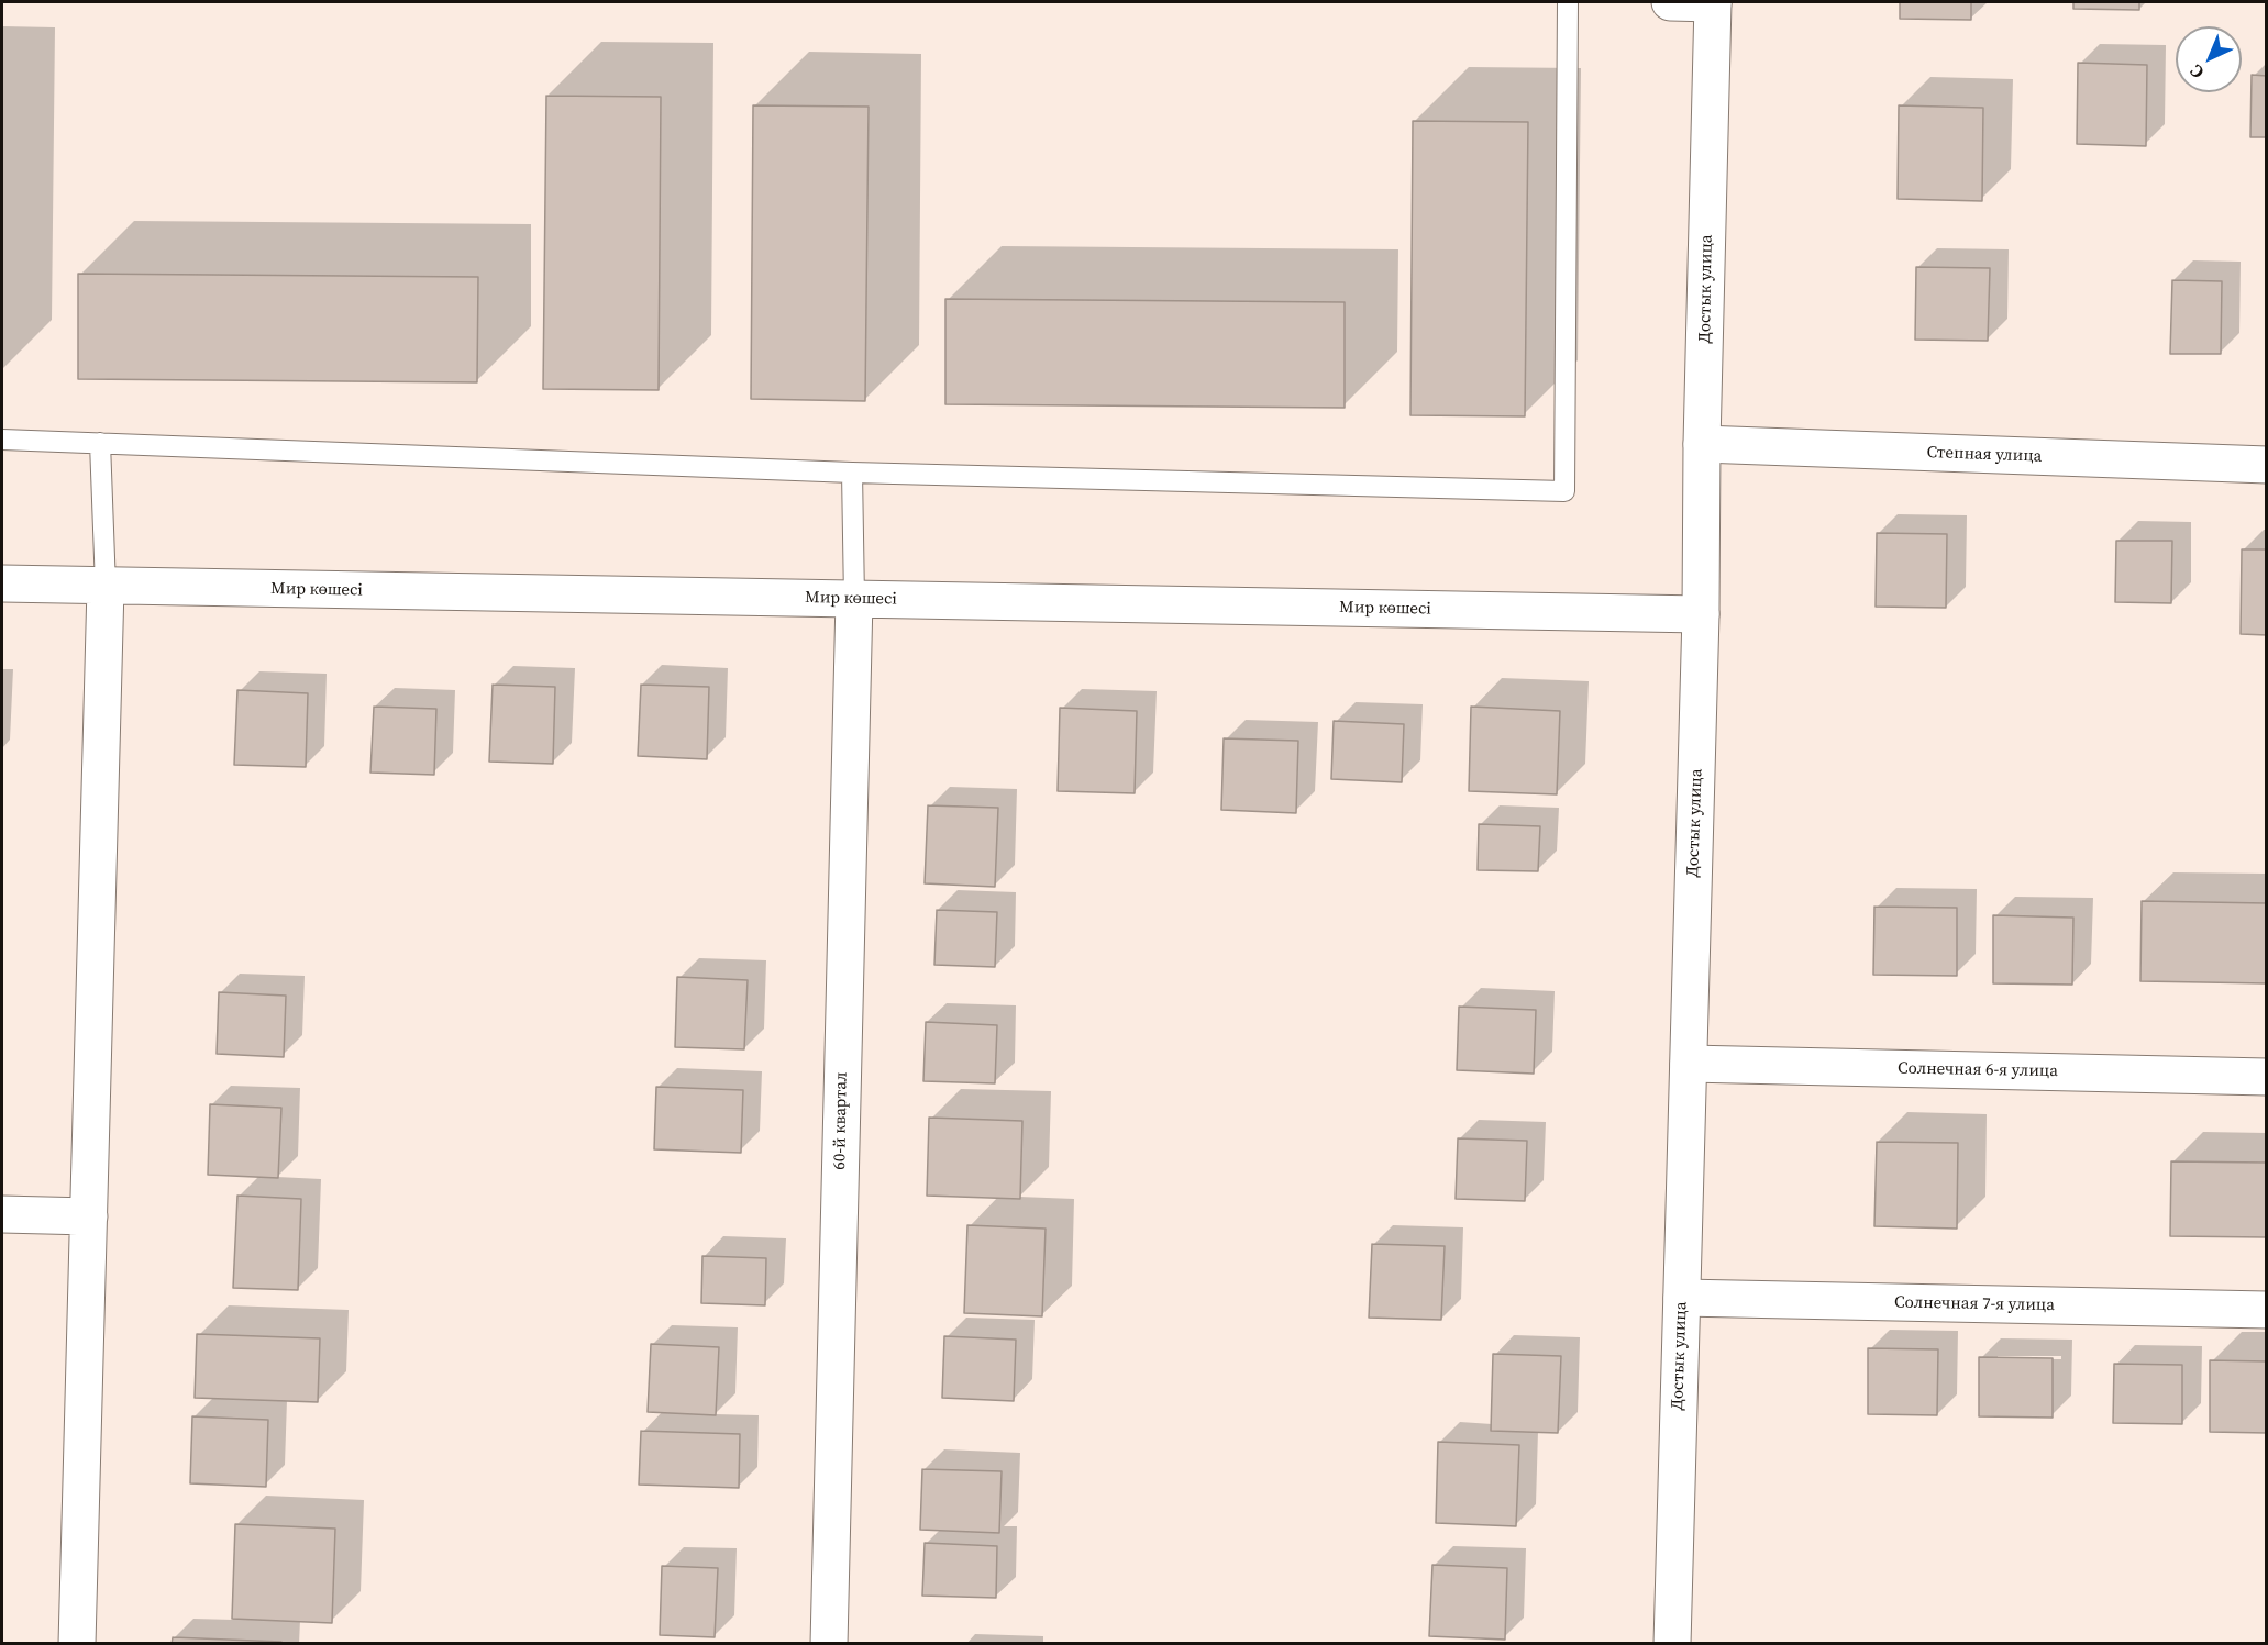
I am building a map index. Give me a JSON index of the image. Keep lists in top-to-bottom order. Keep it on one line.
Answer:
{"streets":{"street":["Достык улица","Степная улица","Мир көшесі","Солнечная 6-я улица","60-й квартал","Солнечная 7-я улица"]},"crossings":[["Достык улица","Степная улица"],["Достык улица","Мир көшесі"],["Достык улица","Солнечная 6-я улица"],["Достык улица","Солнечная 7-я улица"],["Мир көшесі","60-й квартал"]],"north":"bottom left"}
